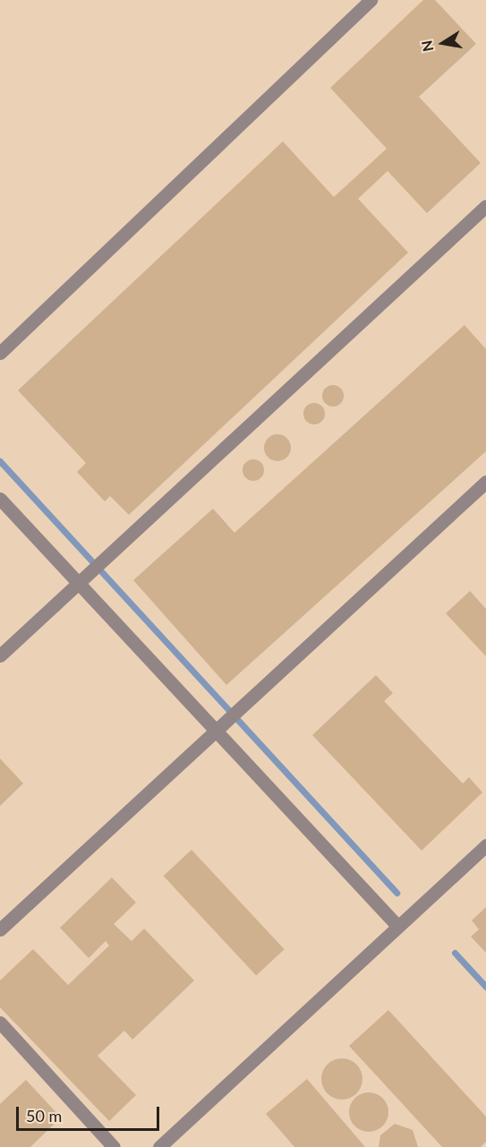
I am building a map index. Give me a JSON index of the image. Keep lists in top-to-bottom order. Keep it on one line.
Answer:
{"scale_bar":"50 m","north":"left"}
